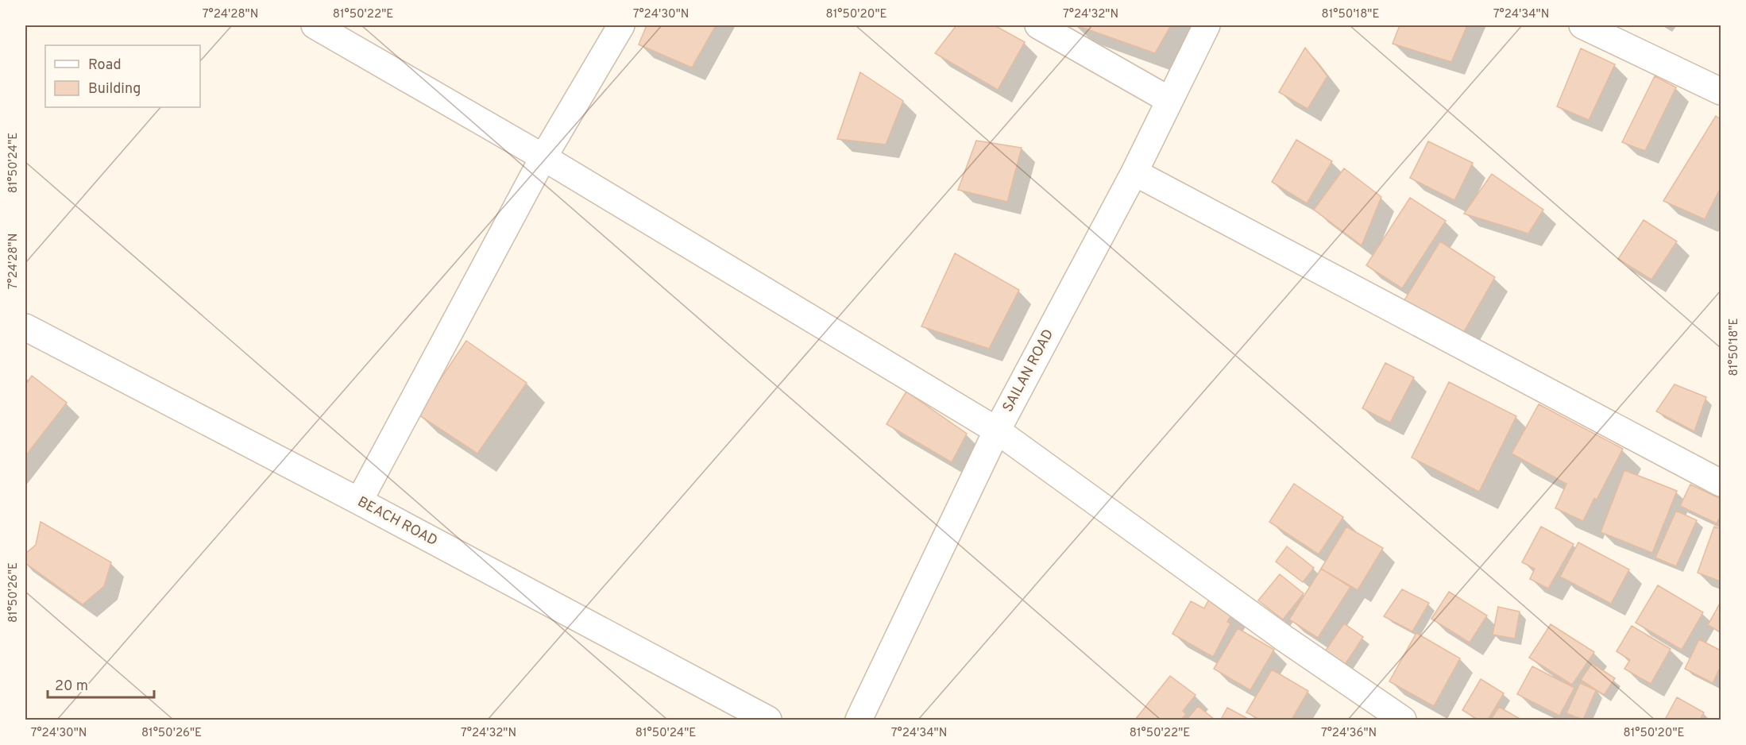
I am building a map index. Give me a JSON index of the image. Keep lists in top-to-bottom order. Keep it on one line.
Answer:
{"streets":{"street":["SAILAN ROAD","BEACH ROAD"]},"legend":["Road","Building"],"scale_bar":"20 m","coordinates":["7°24'28\"N","81°50'22\"E","7°24'30\"N","81°50'20\"E","7°24'32\"N","81°50'18\"E","7°24'34\"N","81°50'24\"E","81°50'26\"E","7°24'36\"N"]}
